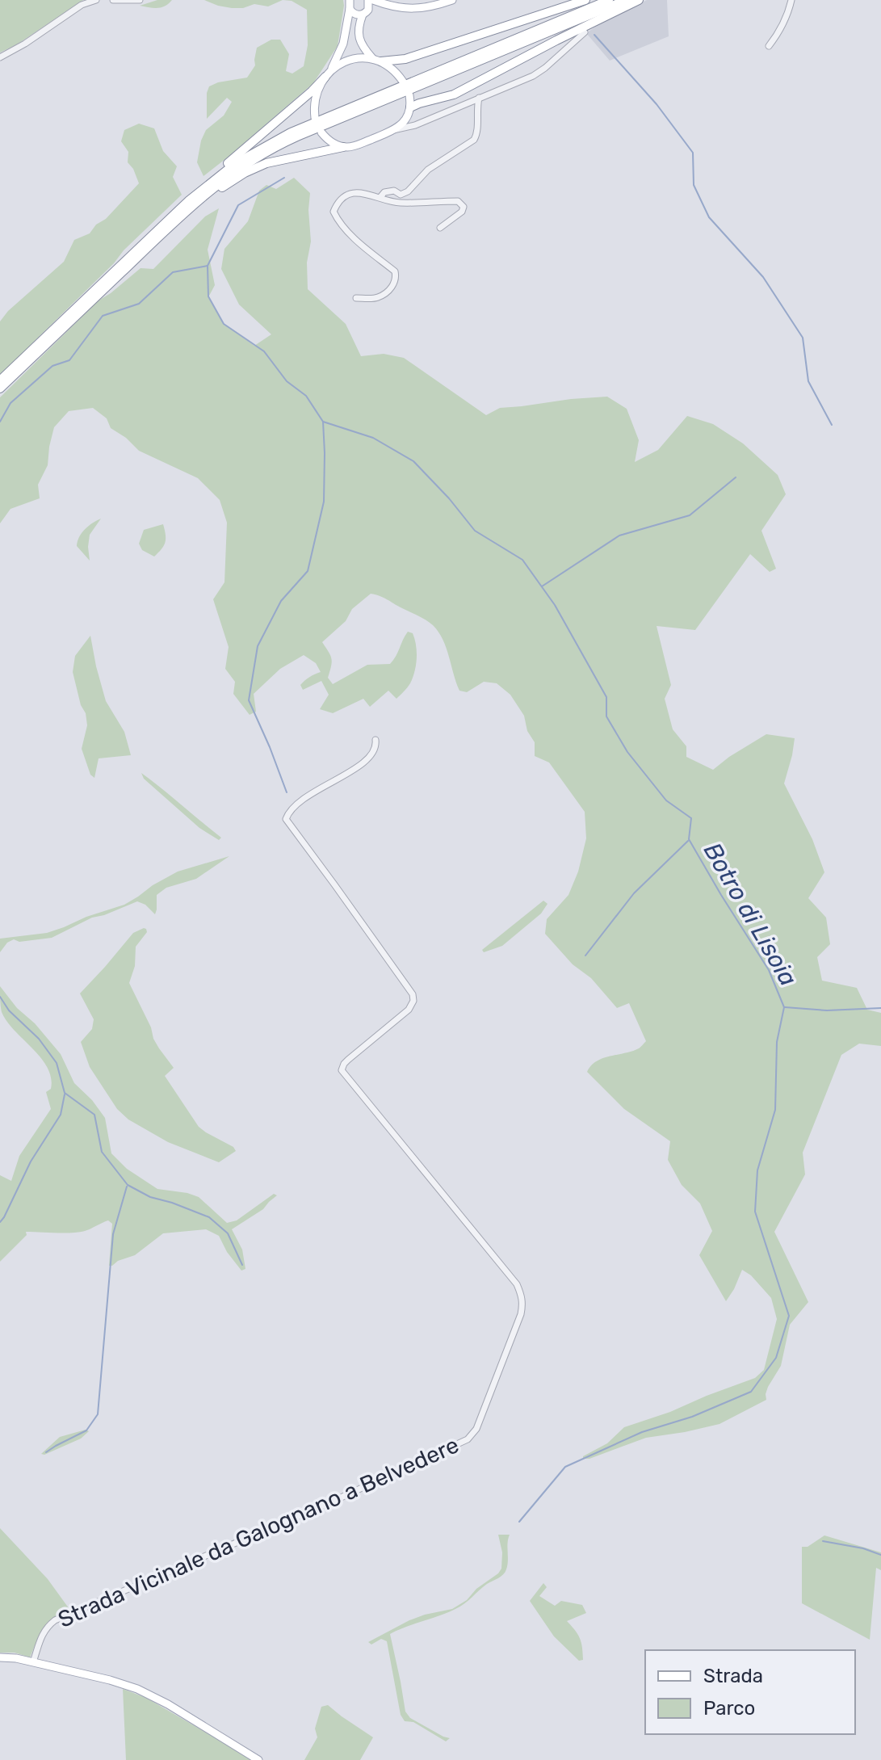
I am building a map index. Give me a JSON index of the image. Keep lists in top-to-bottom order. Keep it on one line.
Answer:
{"streets":{"street":["Strada Vicinale da Galognano a Belvedere"]},"water":["Botro di Lisoia"],"legend":["Strada","Parco"]}
